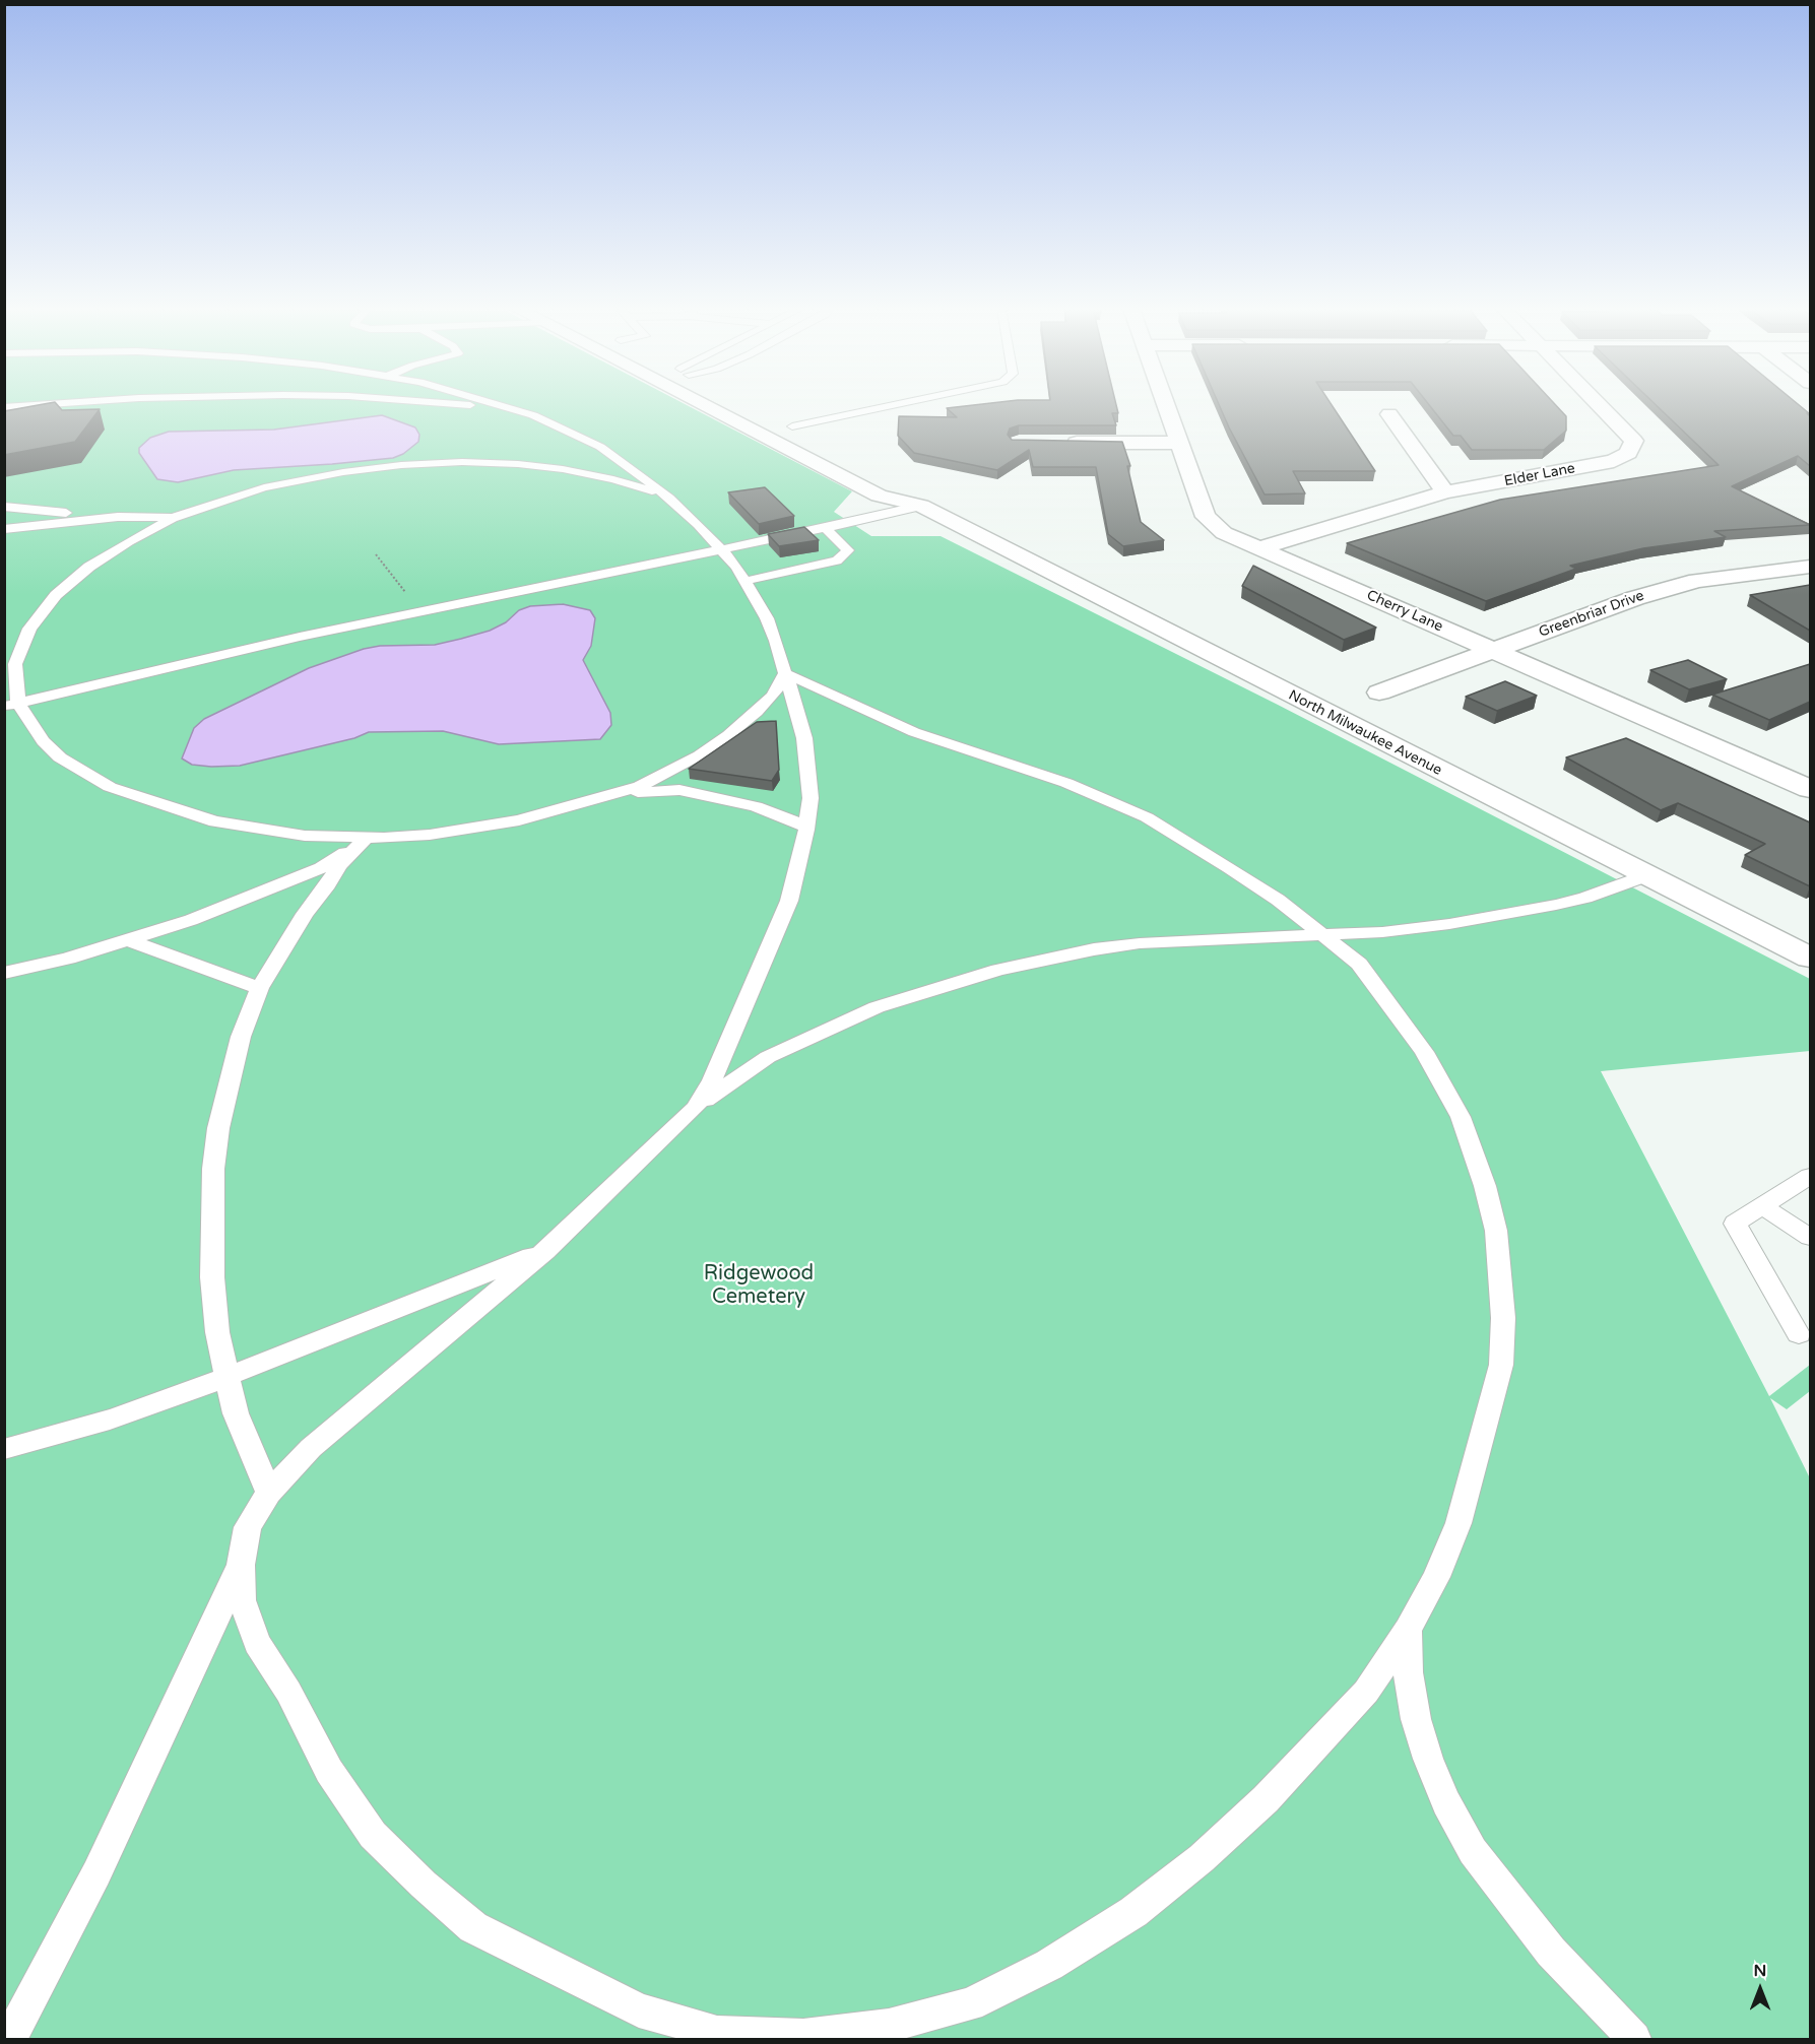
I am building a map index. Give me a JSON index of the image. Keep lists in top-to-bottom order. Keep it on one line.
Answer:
{"streets":{"street":["Elder Lane","Cherry Lane","Greenbriar Drive","North Milwaukee Avenue"]},"crossings":[["Elder Lane","Cherry Lane"],["Cherry Lane","Greenbriar Drive"]],"parks":["Ridgewood Cemetery"],"north":"top"}
